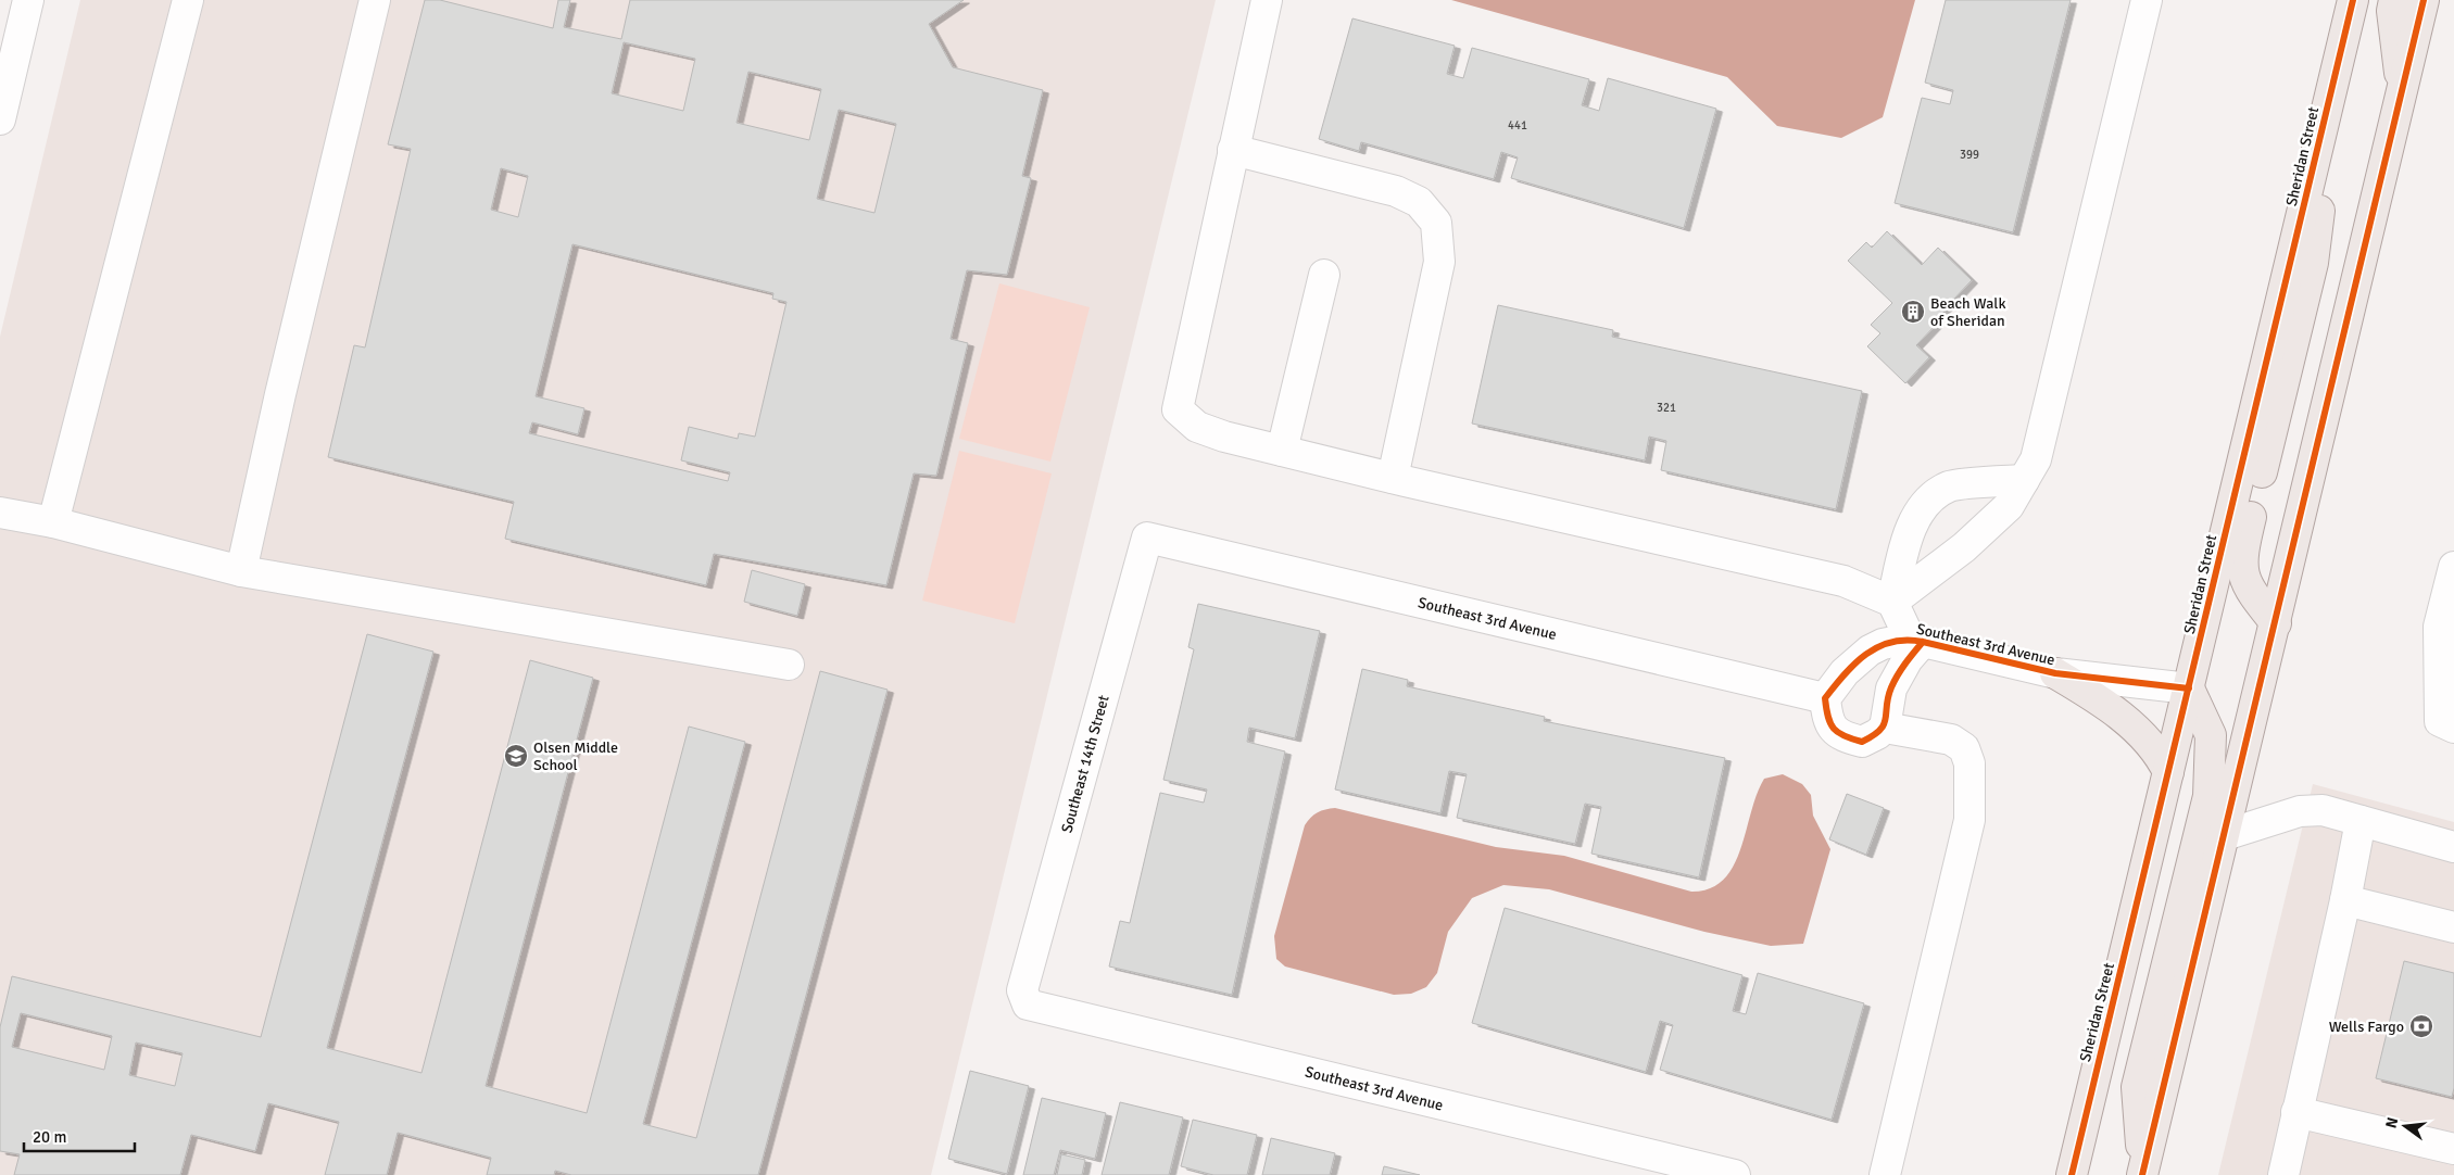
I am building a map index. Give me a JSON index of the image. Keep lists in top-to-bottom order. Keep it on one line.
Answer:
{"streets":{"main road":["Sheridan Street"],"street":["Southeast 3rd Avenue","Southeast 14th Street"]},"crossings":[["Sheridan Street","Southeast 3rd Avenue"],["Southeast 3rd Avenue","Southeast 14th Street"]],"places":{"building":["Beach Walk of Sheridan"],"school or university":["Olsen Middle School"],"bank":["Wells Fargo"]},"house_numbers":["441","399","321"],"scale_bar":"20 m","north":"left"}
